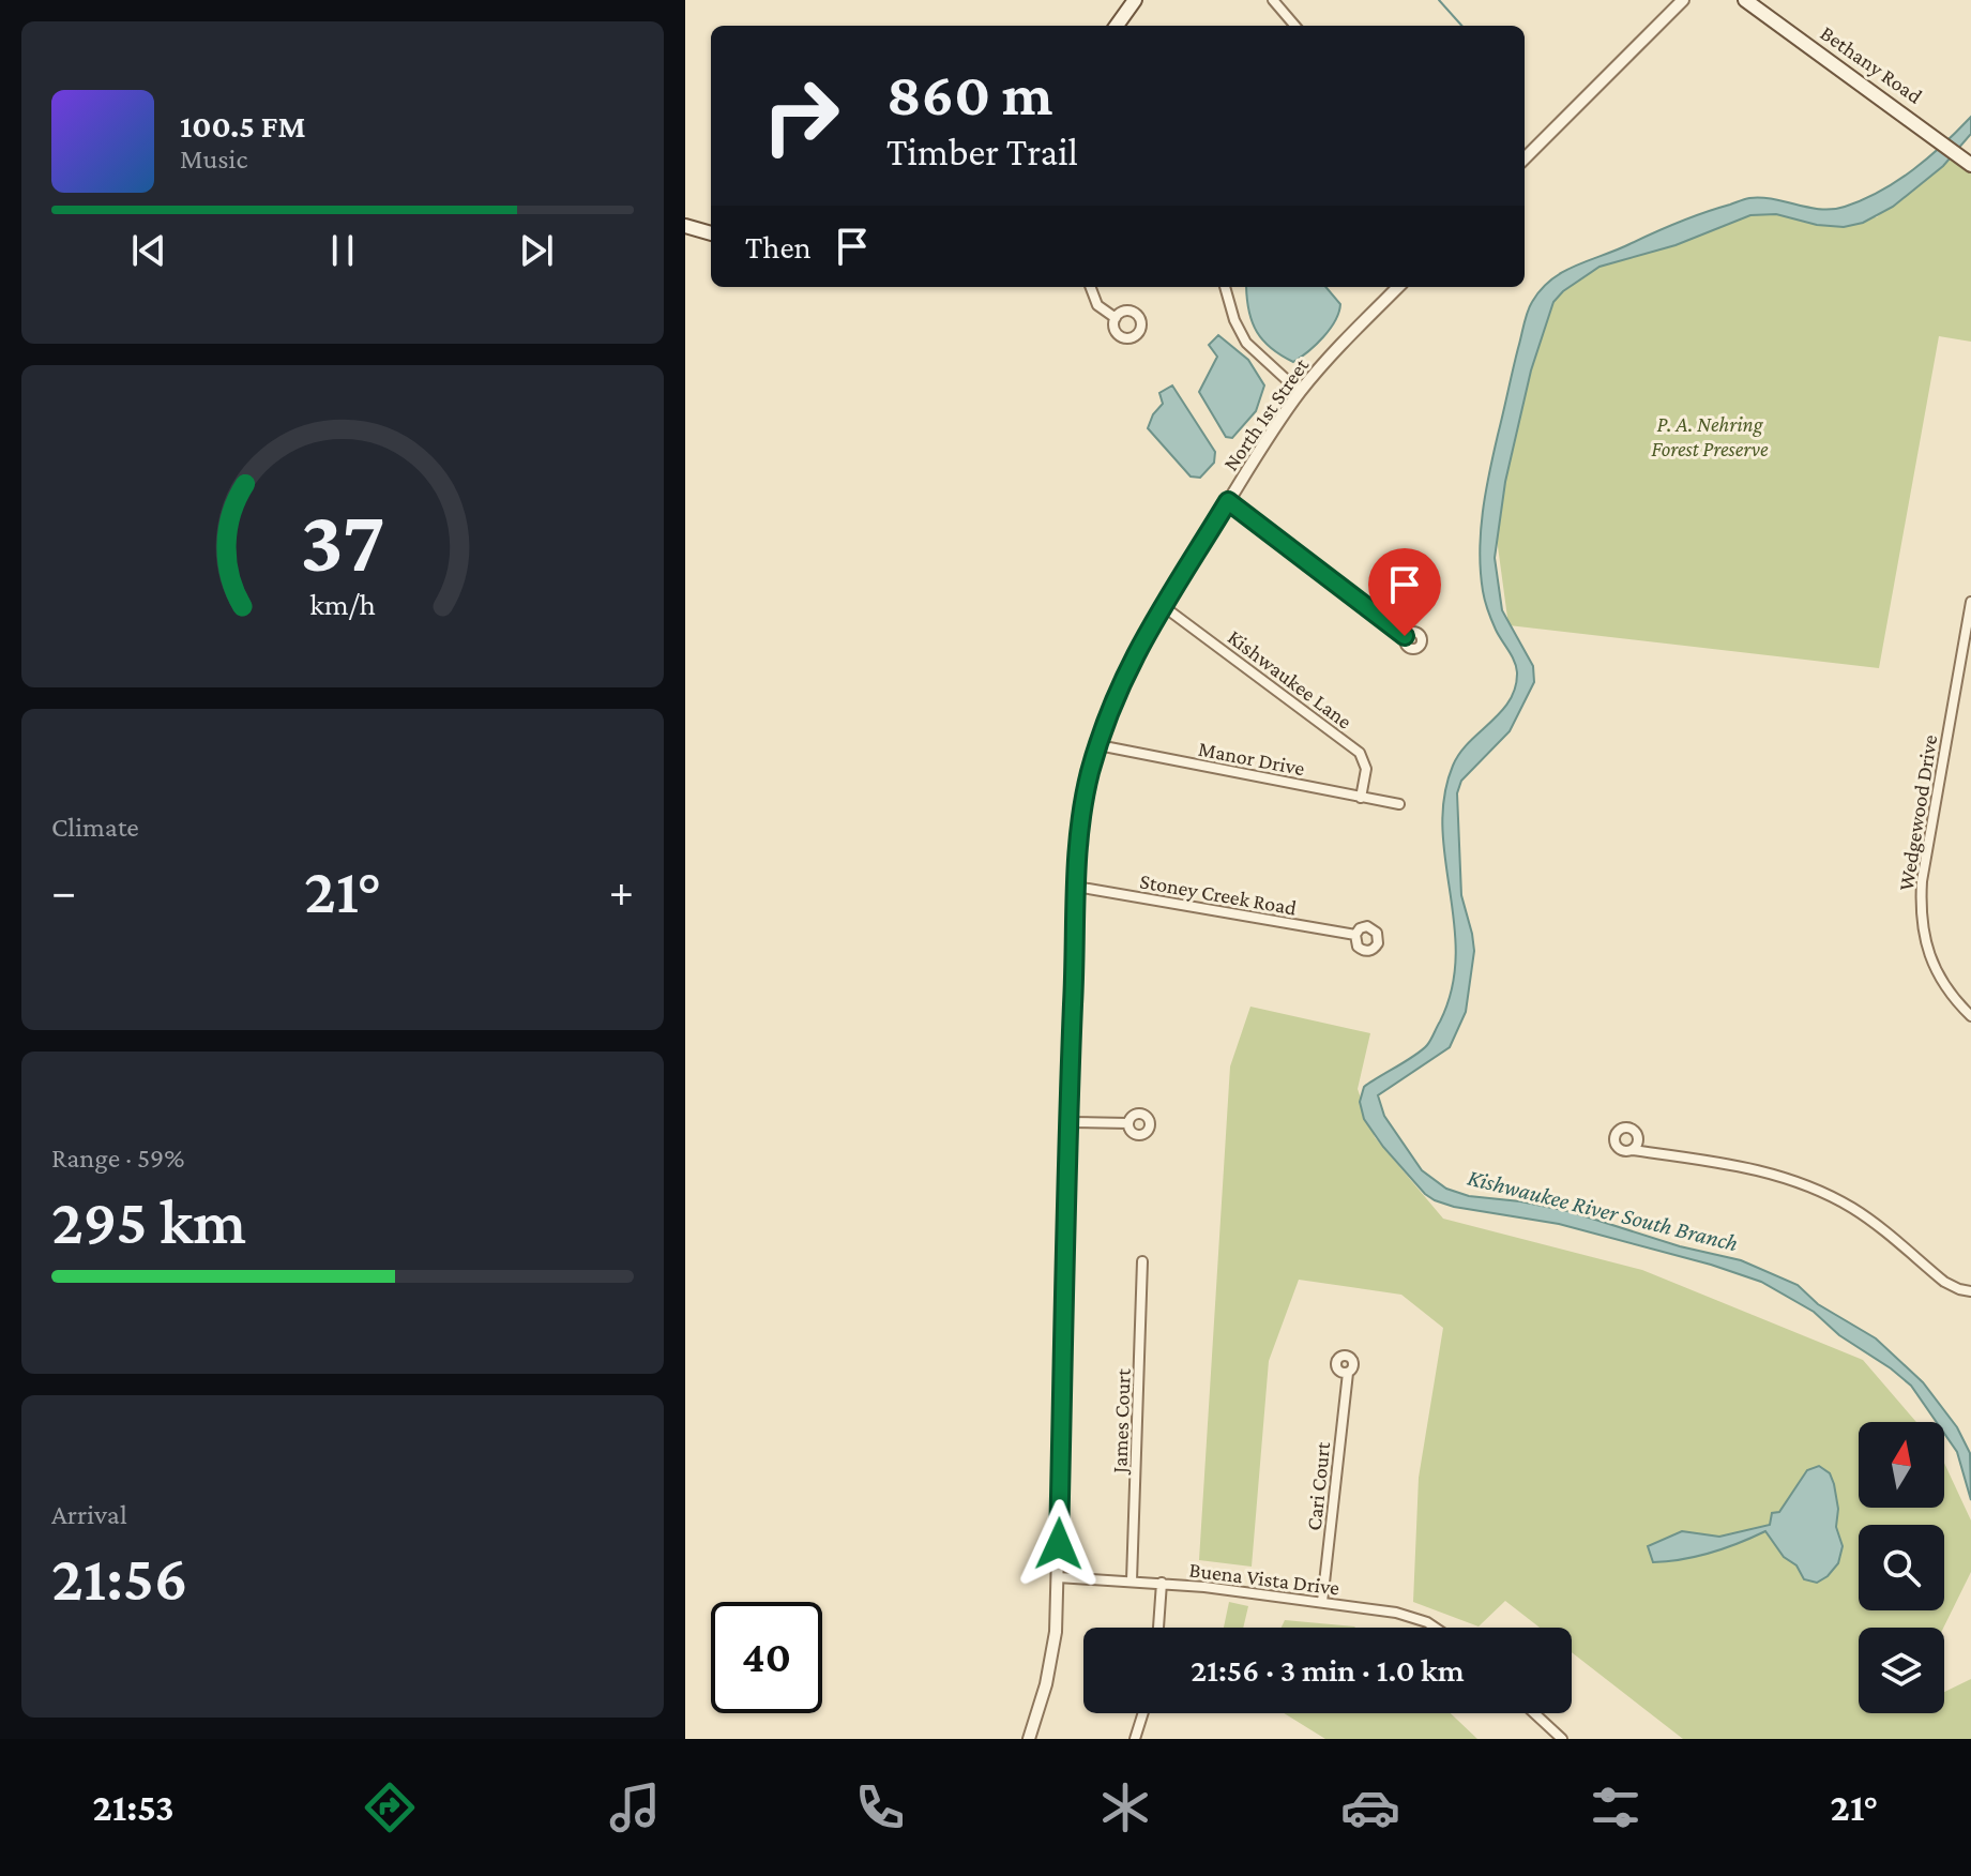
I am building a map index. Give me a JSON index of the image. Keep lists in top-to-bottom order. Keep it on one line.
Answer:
{"streets":{"main road":["Bethany Road"],"street":["North 1st Street","Kishwaukee Lane","Manor Drive","Wedgewood Drive","Stoney Creek Road","James Court","Cari Court","Buena Vista Drive"]},"crossings":[["North 1st Street","Kishwaukee Lane"],["North 1st Street","Manor Drive"],["North 1st Street","Stoney Creek Road"],["North 1st Street","Buena Vista Drive"],["Kishwaukee Lane","Manor Drive"],["James Court","Buena Vista Drive"],["Cari Court","Buena Vista Drive"]],"water":["Kishwaukee River South Branch"],"parks":["P. A. Nehring Forest Preserve"],"north":"top","page":{"turn":["860 m","Timber Trail"],"song":["100.5 FM","Music"],"then":"Then","tile":["Climate",["Range · 59%","295 km"],["Arrival","21:56"]],"heat":["−","21°","+"],"limit":"40","trip":"21:56 · 3 min · 1.0 km","tabs":["21:53","21°"],"gauge":["37","km/h"]}}
